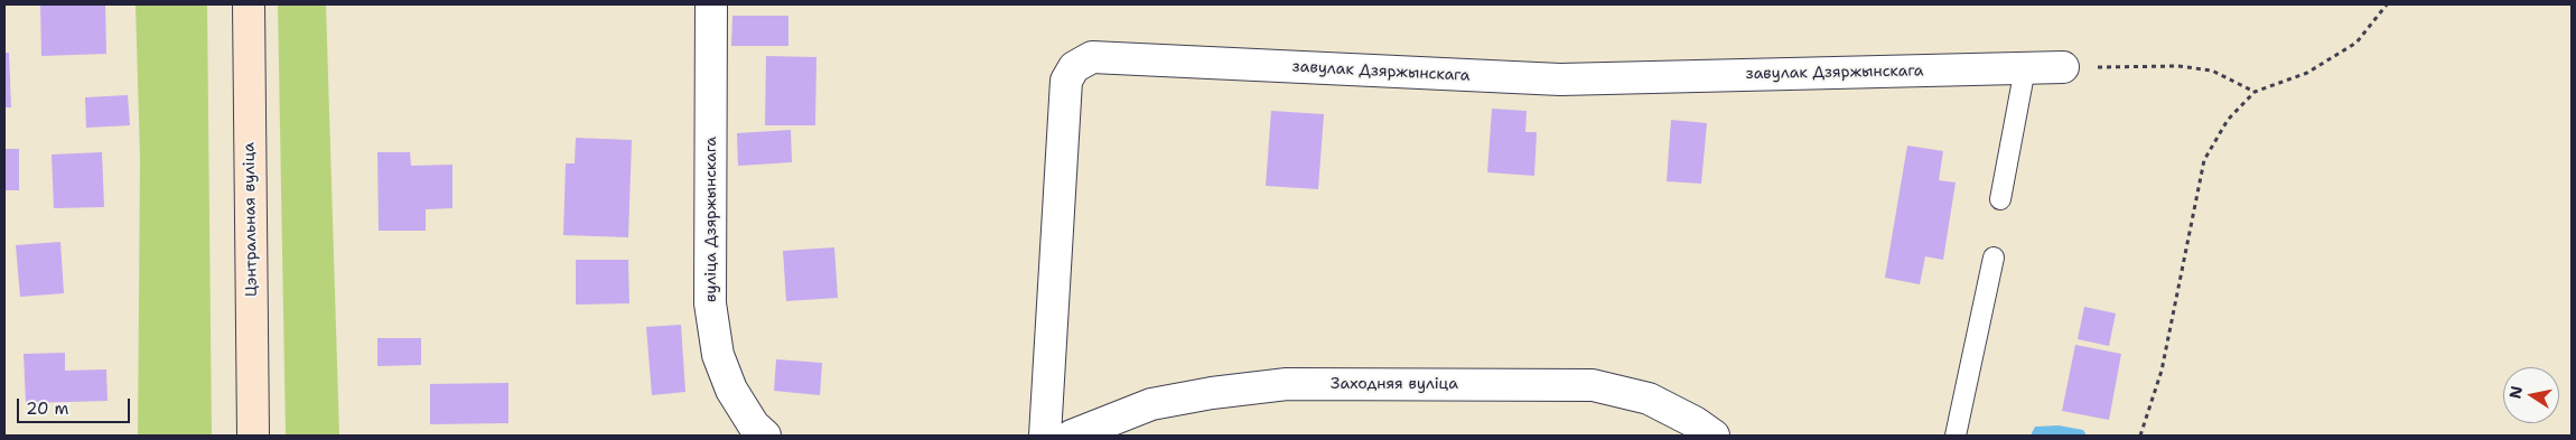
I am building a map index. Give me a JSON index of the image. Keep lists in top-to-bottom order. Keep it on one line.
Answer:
{"streets":{"main road":["Цэнтральная вуліца"],"street":["завулак Дзяржынскага","вуліца Дзяржынскага","Заходняя вуліца"]},"scale_bar":"20 m","north":"left"}
